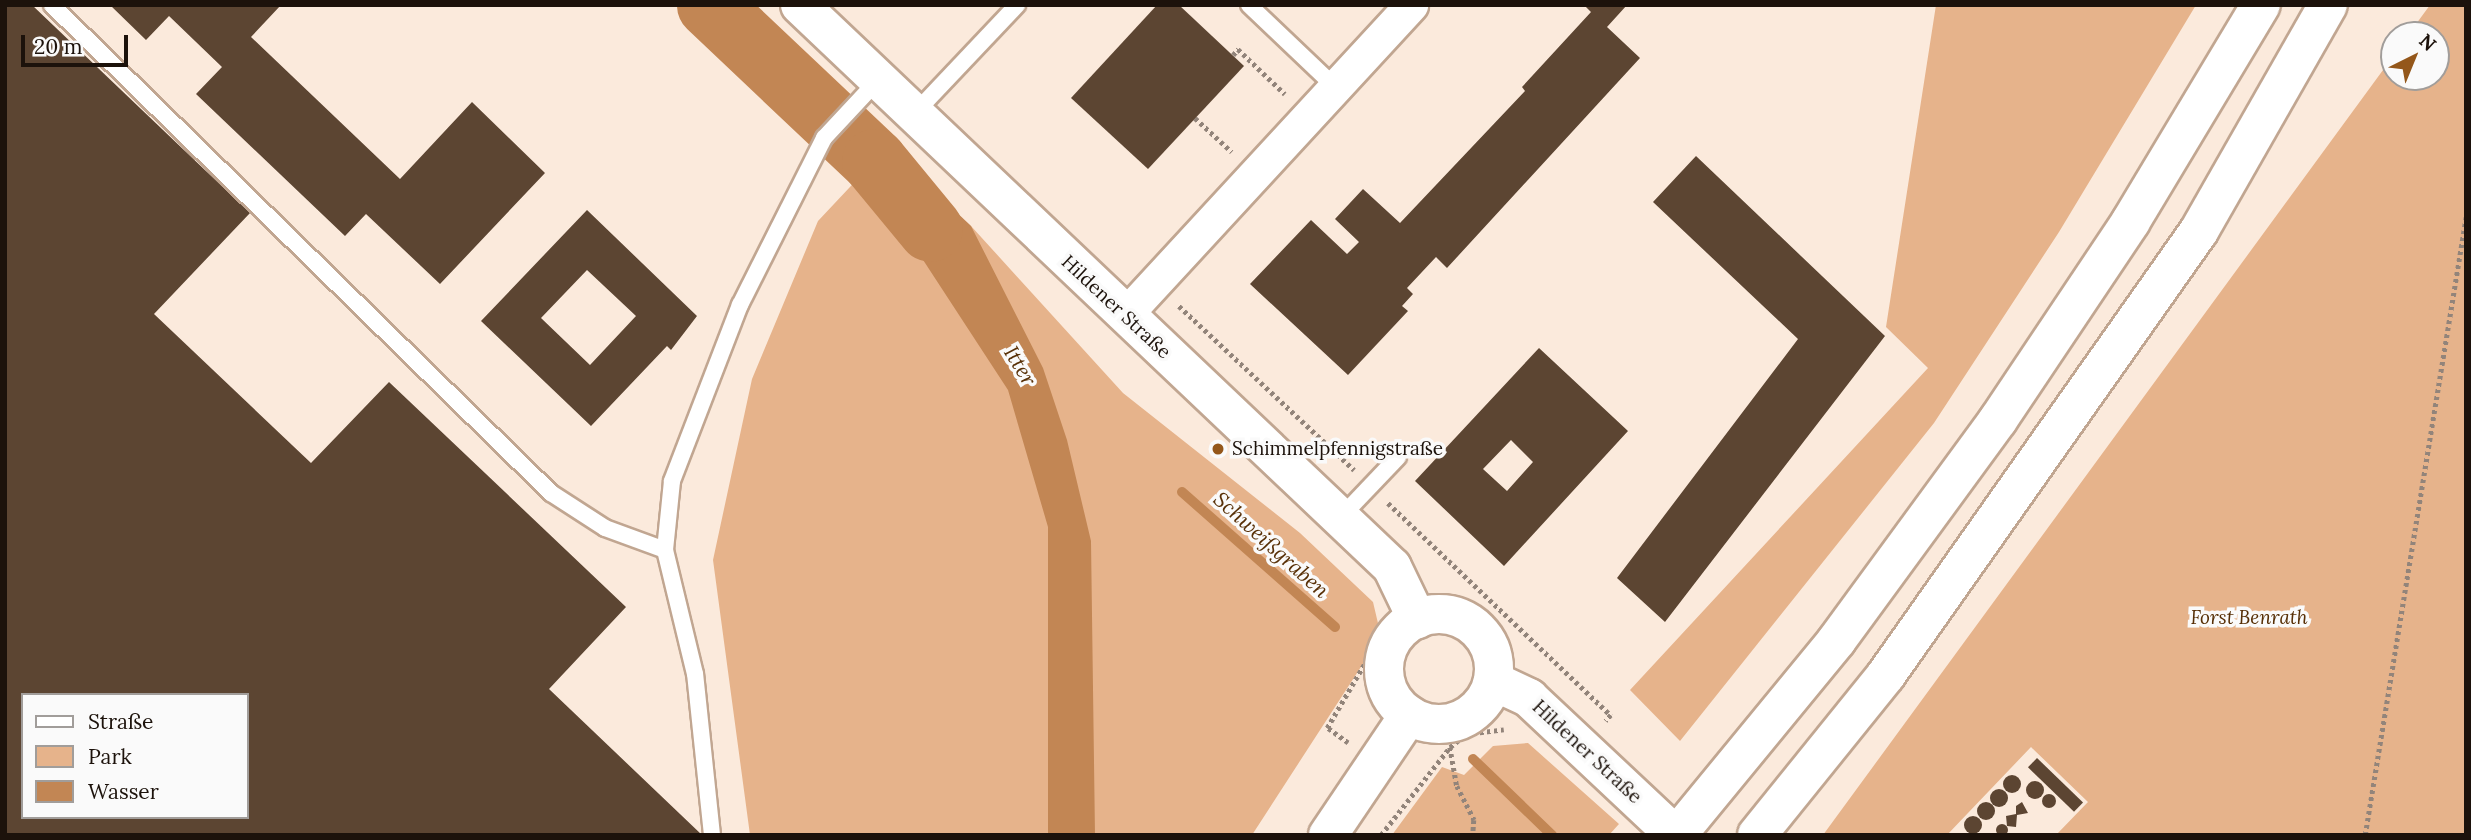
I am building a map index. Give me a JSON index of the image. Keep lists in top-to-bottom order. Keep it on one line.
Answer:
{"streets":{"main road":["Hildener Straße"]},"water":["Itter","Schweißgraben"],"parks":["Forst Benrath"],"places":["Schimmelpfennigstraße"],"legend":["Straße","Park","Wasser"],"scale_bar":"20 m","north":"top right"}
